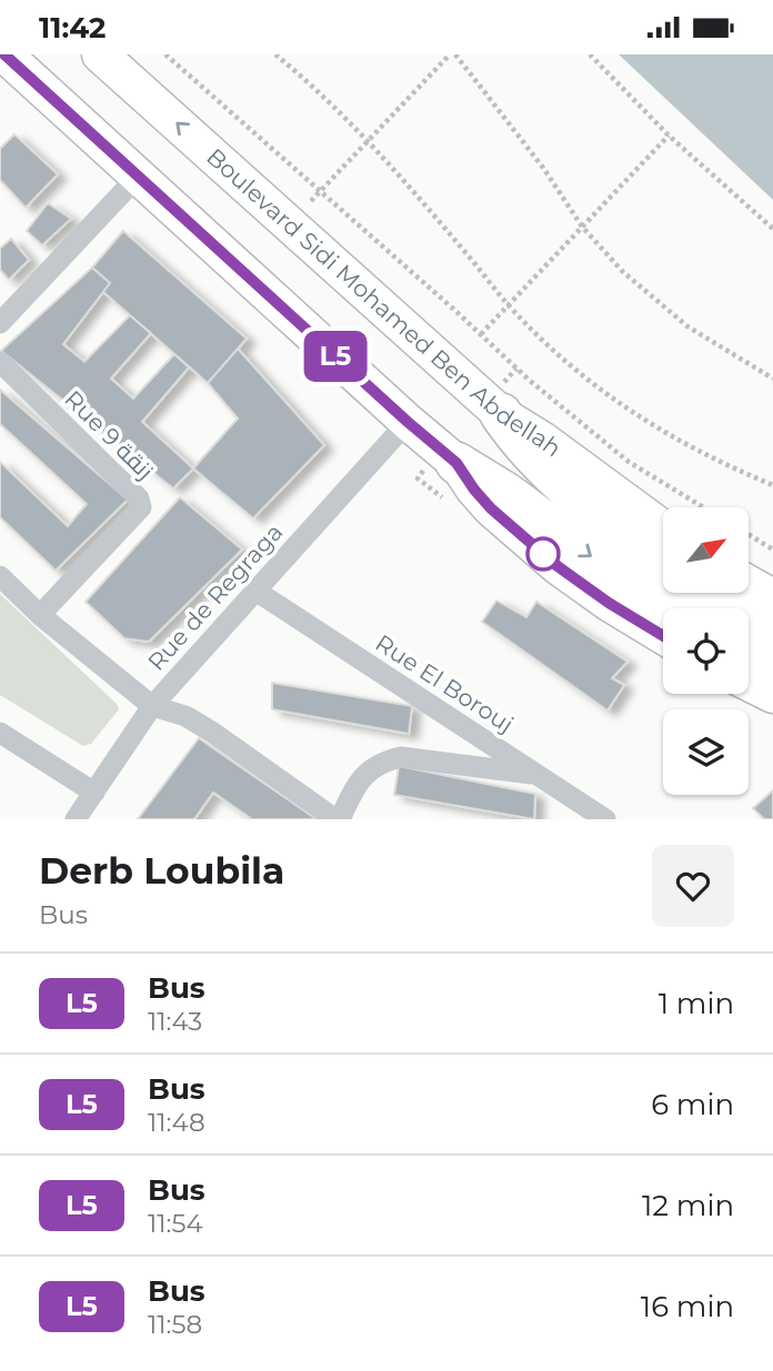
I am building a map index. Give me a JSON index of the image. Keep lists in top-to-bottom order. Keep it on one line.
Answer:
{"streets":{"highway":["Boulevard Sidi Mohamed Ben Abdellah"],"street":["Rue 9 زنقة","Rue de Regraga","Rue El Borouj"]},"crossings":[["Rue de Regraga","Rue El Borouj"]],"lines":["bus line L5"],"north":"top right","page":{"status":"11:42","on_map":"L5","heading":["Derb Loubila","Bus"],"list":[{"mark":"L5","name":"Bus","note":"11:43","value":"1 min"},{"mark":"L5","name":"Bus","note":"11:48","value":"6 min"},{"mark":"L5","name":"Bus","note":"11:54","value":"12 min"},{"mark":"L5","name":"Bus","note":"11:58","value":"16 min"}]}}
